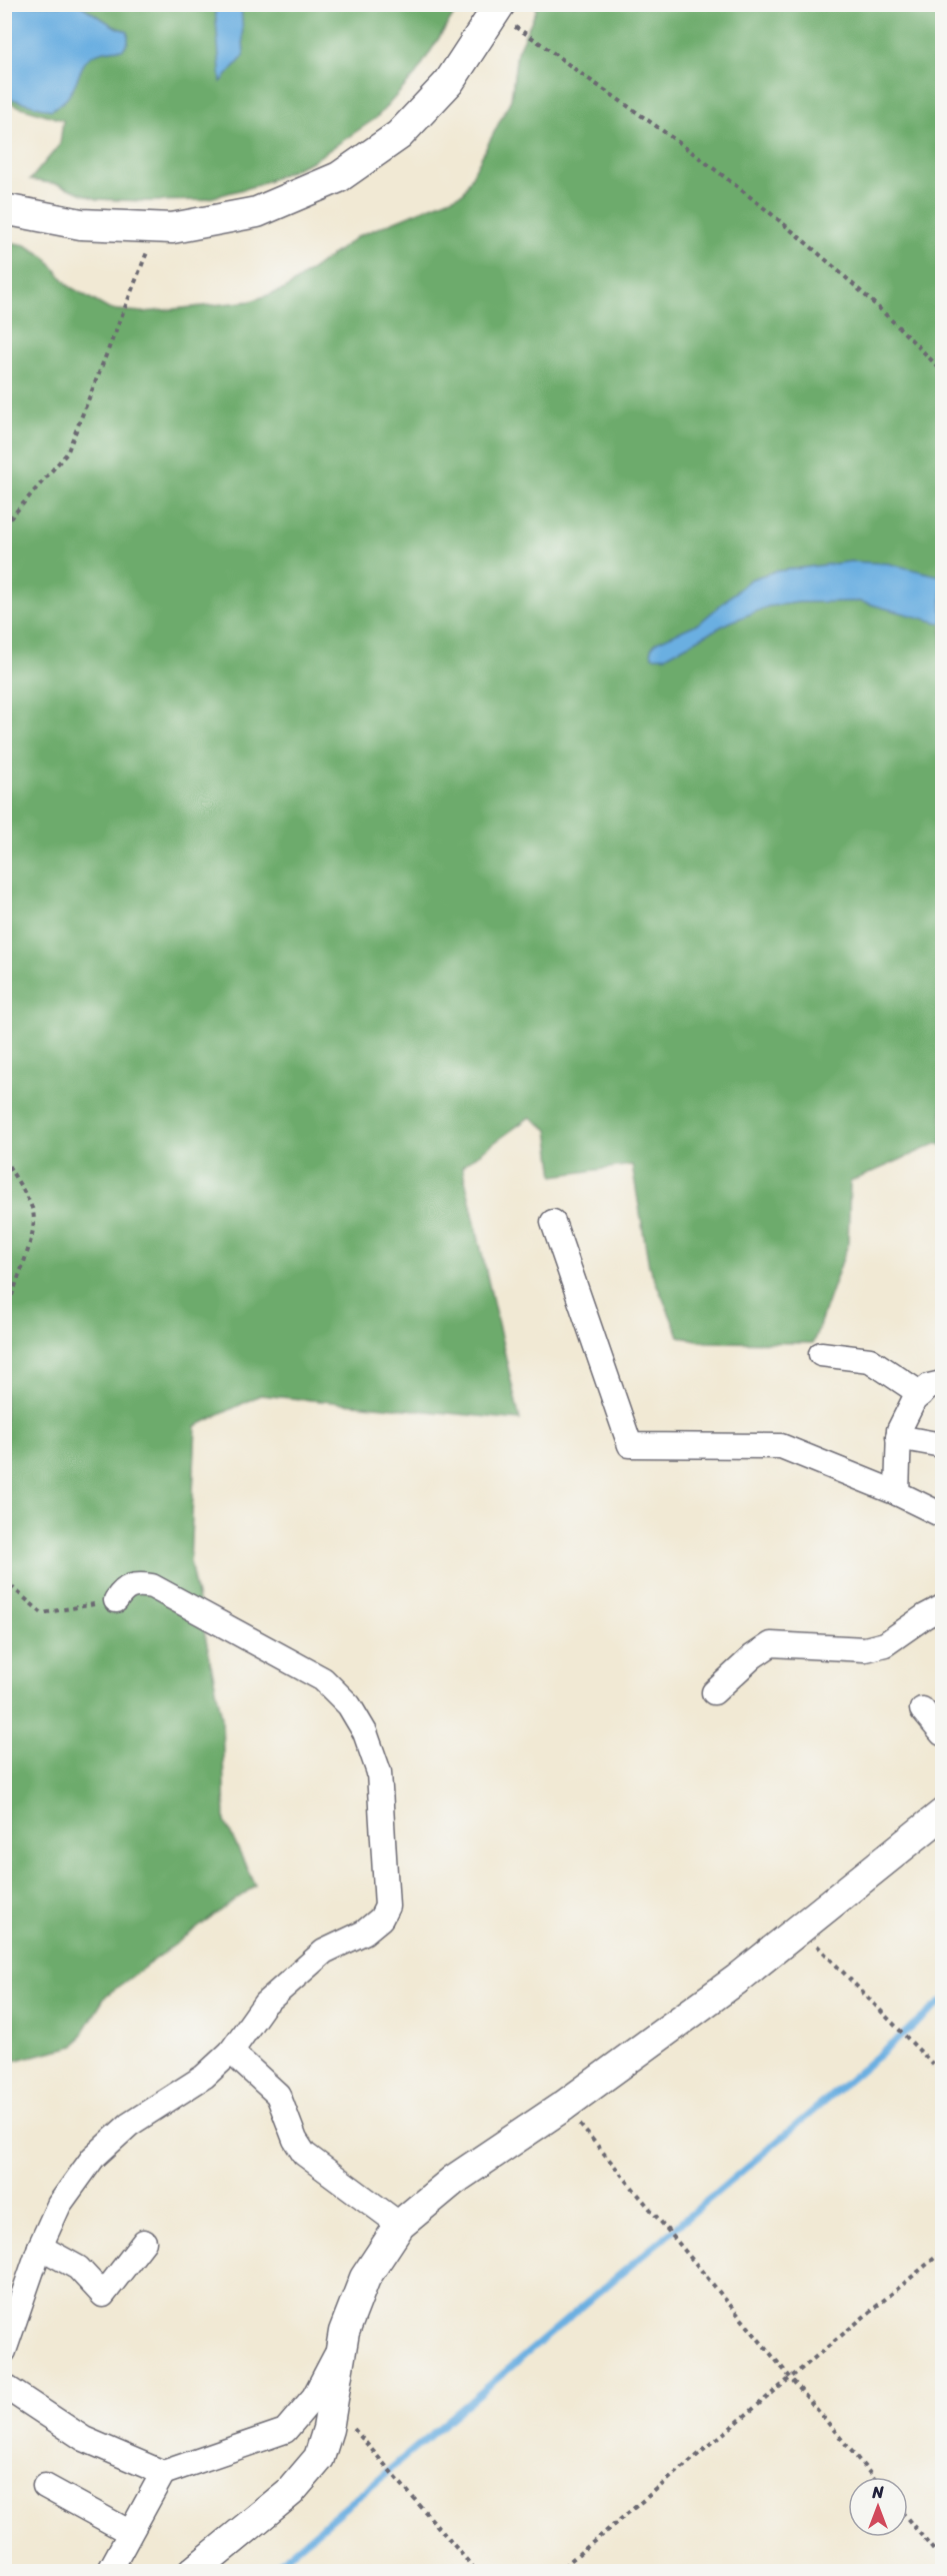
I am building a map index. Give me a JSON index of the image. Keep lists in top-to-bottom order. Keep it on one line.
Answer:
{"north":"top"}
